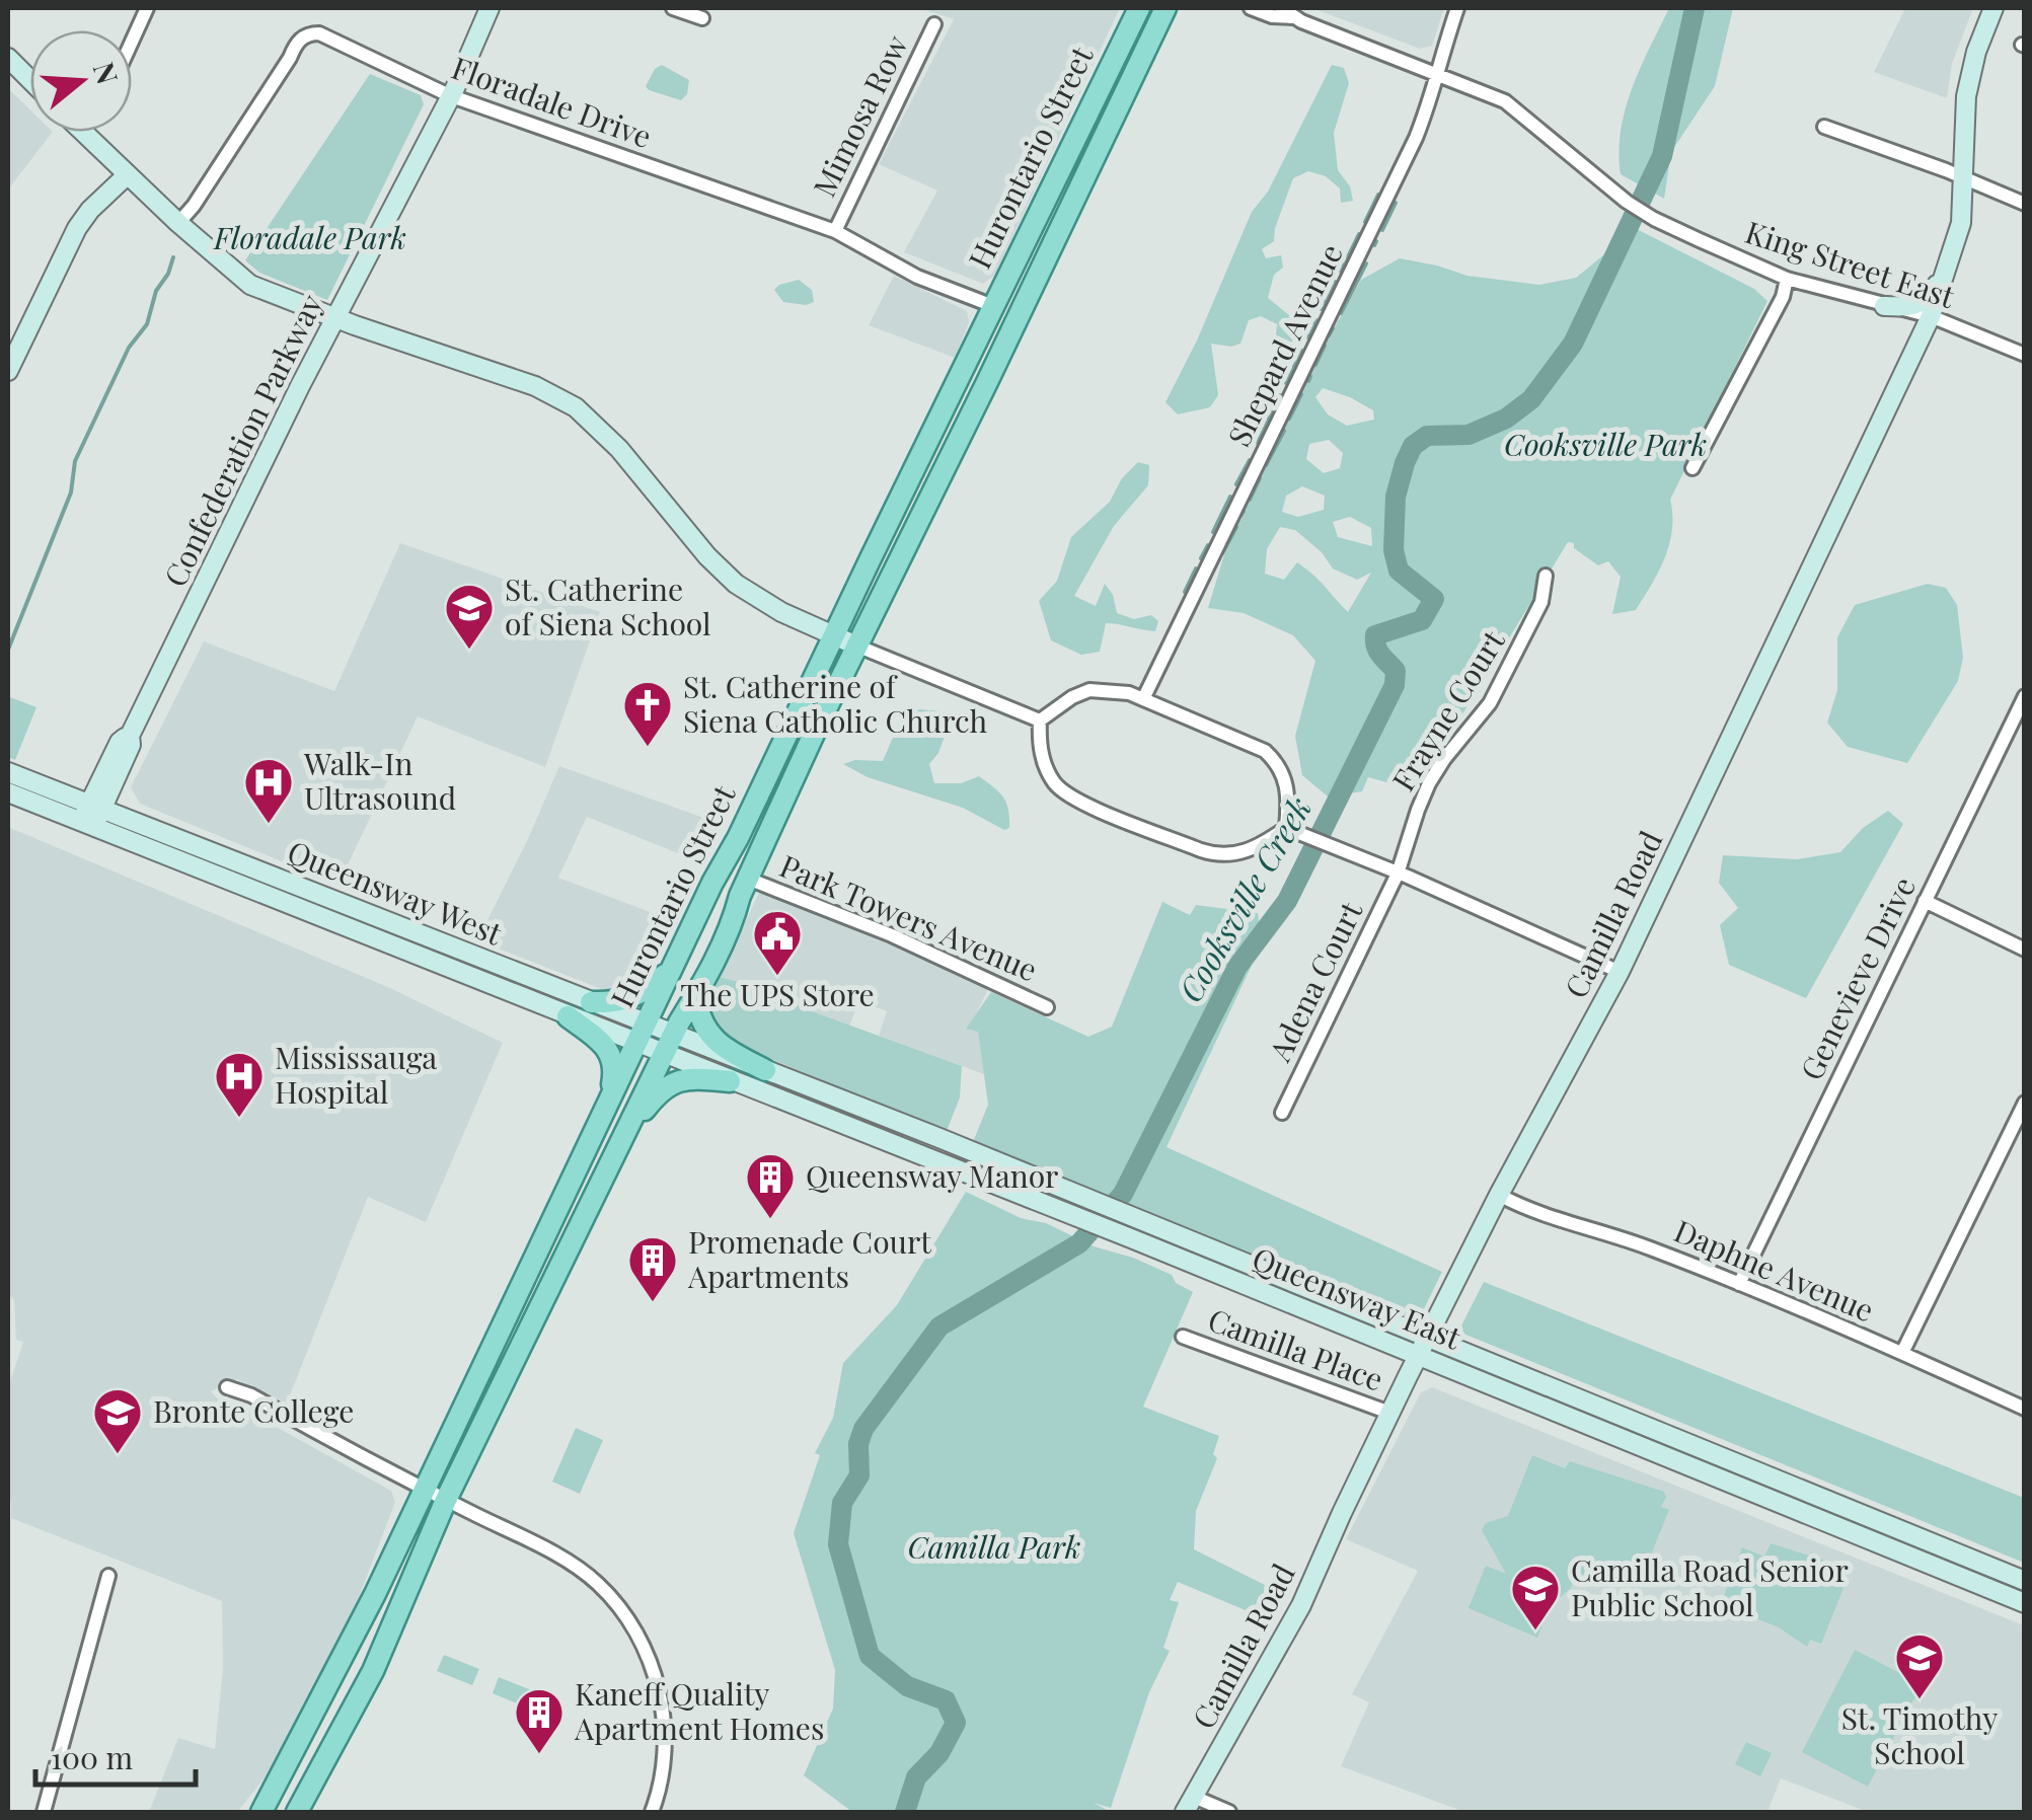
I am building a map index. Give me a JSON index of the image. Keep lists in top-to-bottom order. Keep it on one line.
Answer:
{"streets":{"main road":["Hurontario Street","Confederation Parkway","Queensway West","Camilla Road","Queensway East"],"street":["Floradale Drive","Mimosa Row","King Street East","Shepard Avenue","Frayne Court","Park Towers Avenue","Genevieve Drive","Adena Court","Daphne Avenue","Camilla Place"]},"crossings":[["Floradale Drive","Mimosa Row"],["Floradale Drive","Hurontario Street"],["Floradale Drive","Confederation Parkway"],["Hurontario Street","Queensway West"],["Hurontario Street","Park Towers Avenue"],["Hurontario Street","Queensway East"],["King Street East","Shepard Avenue"],["King Street East","Camilla Road"],["Confederation Parkway","Queensway West"],["Frayne Court","Adena Court"],["Camilla Road","Daphne Avenue"],["Camilla Road","Queensway East"],["Camilla Road","Camilla Place"],["Genevieve Drive","Daphne Avenue"]],"water":["Cooksville Creek"],"parks":["Floradale Park","Cooksville Park","Camilla Park"],"places":{"school or university":["St. Catherine of Siena School","Bronte College","Camilla Road Senior Public School","St. Timothy School"],"church":["St. Catherine of Siena Catholic Church"],"hospital":["Walk-In Ultrasound","Mississauga Hospital"],"public building":["The UPS Store"],"building":["Queensway Manor","Promenade Court Apartments","Kaneff Quality Apartment Homes"]},"scale_bar":"100 m","north":"right"}
